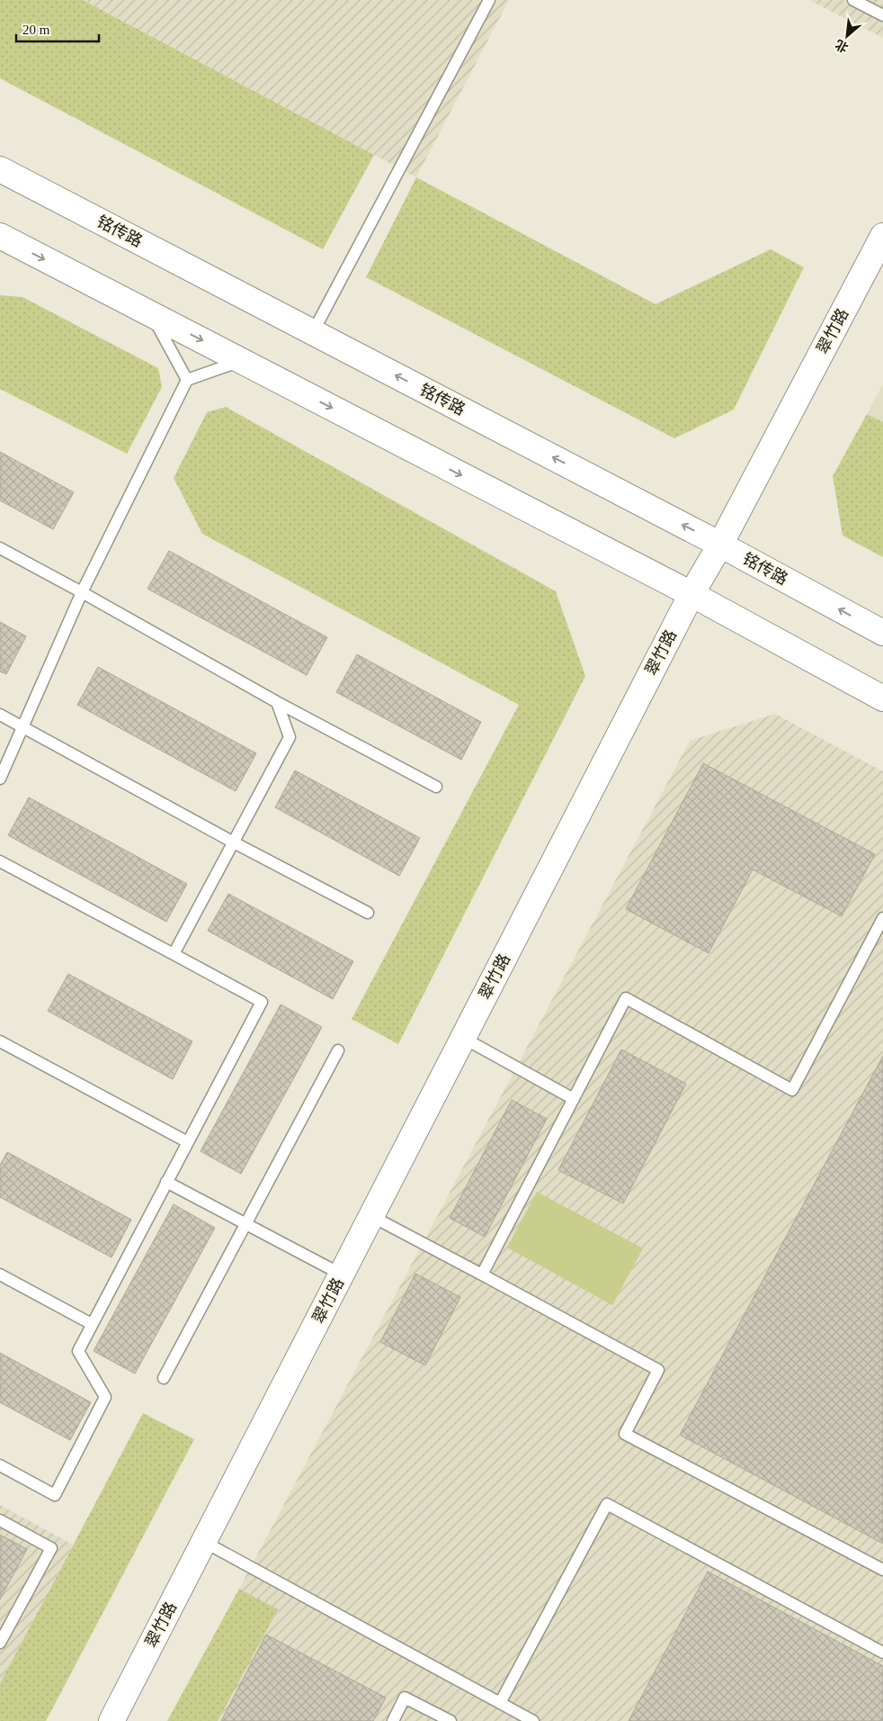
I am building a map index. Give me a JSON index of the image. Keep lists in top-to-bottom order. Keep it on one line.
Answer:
{"streets":{"main road":["铭传路","翠竹路"]},"crossings":[["铭传路","翠竹路"]],"scale_bar":"20 m","north":"bottom left"}
